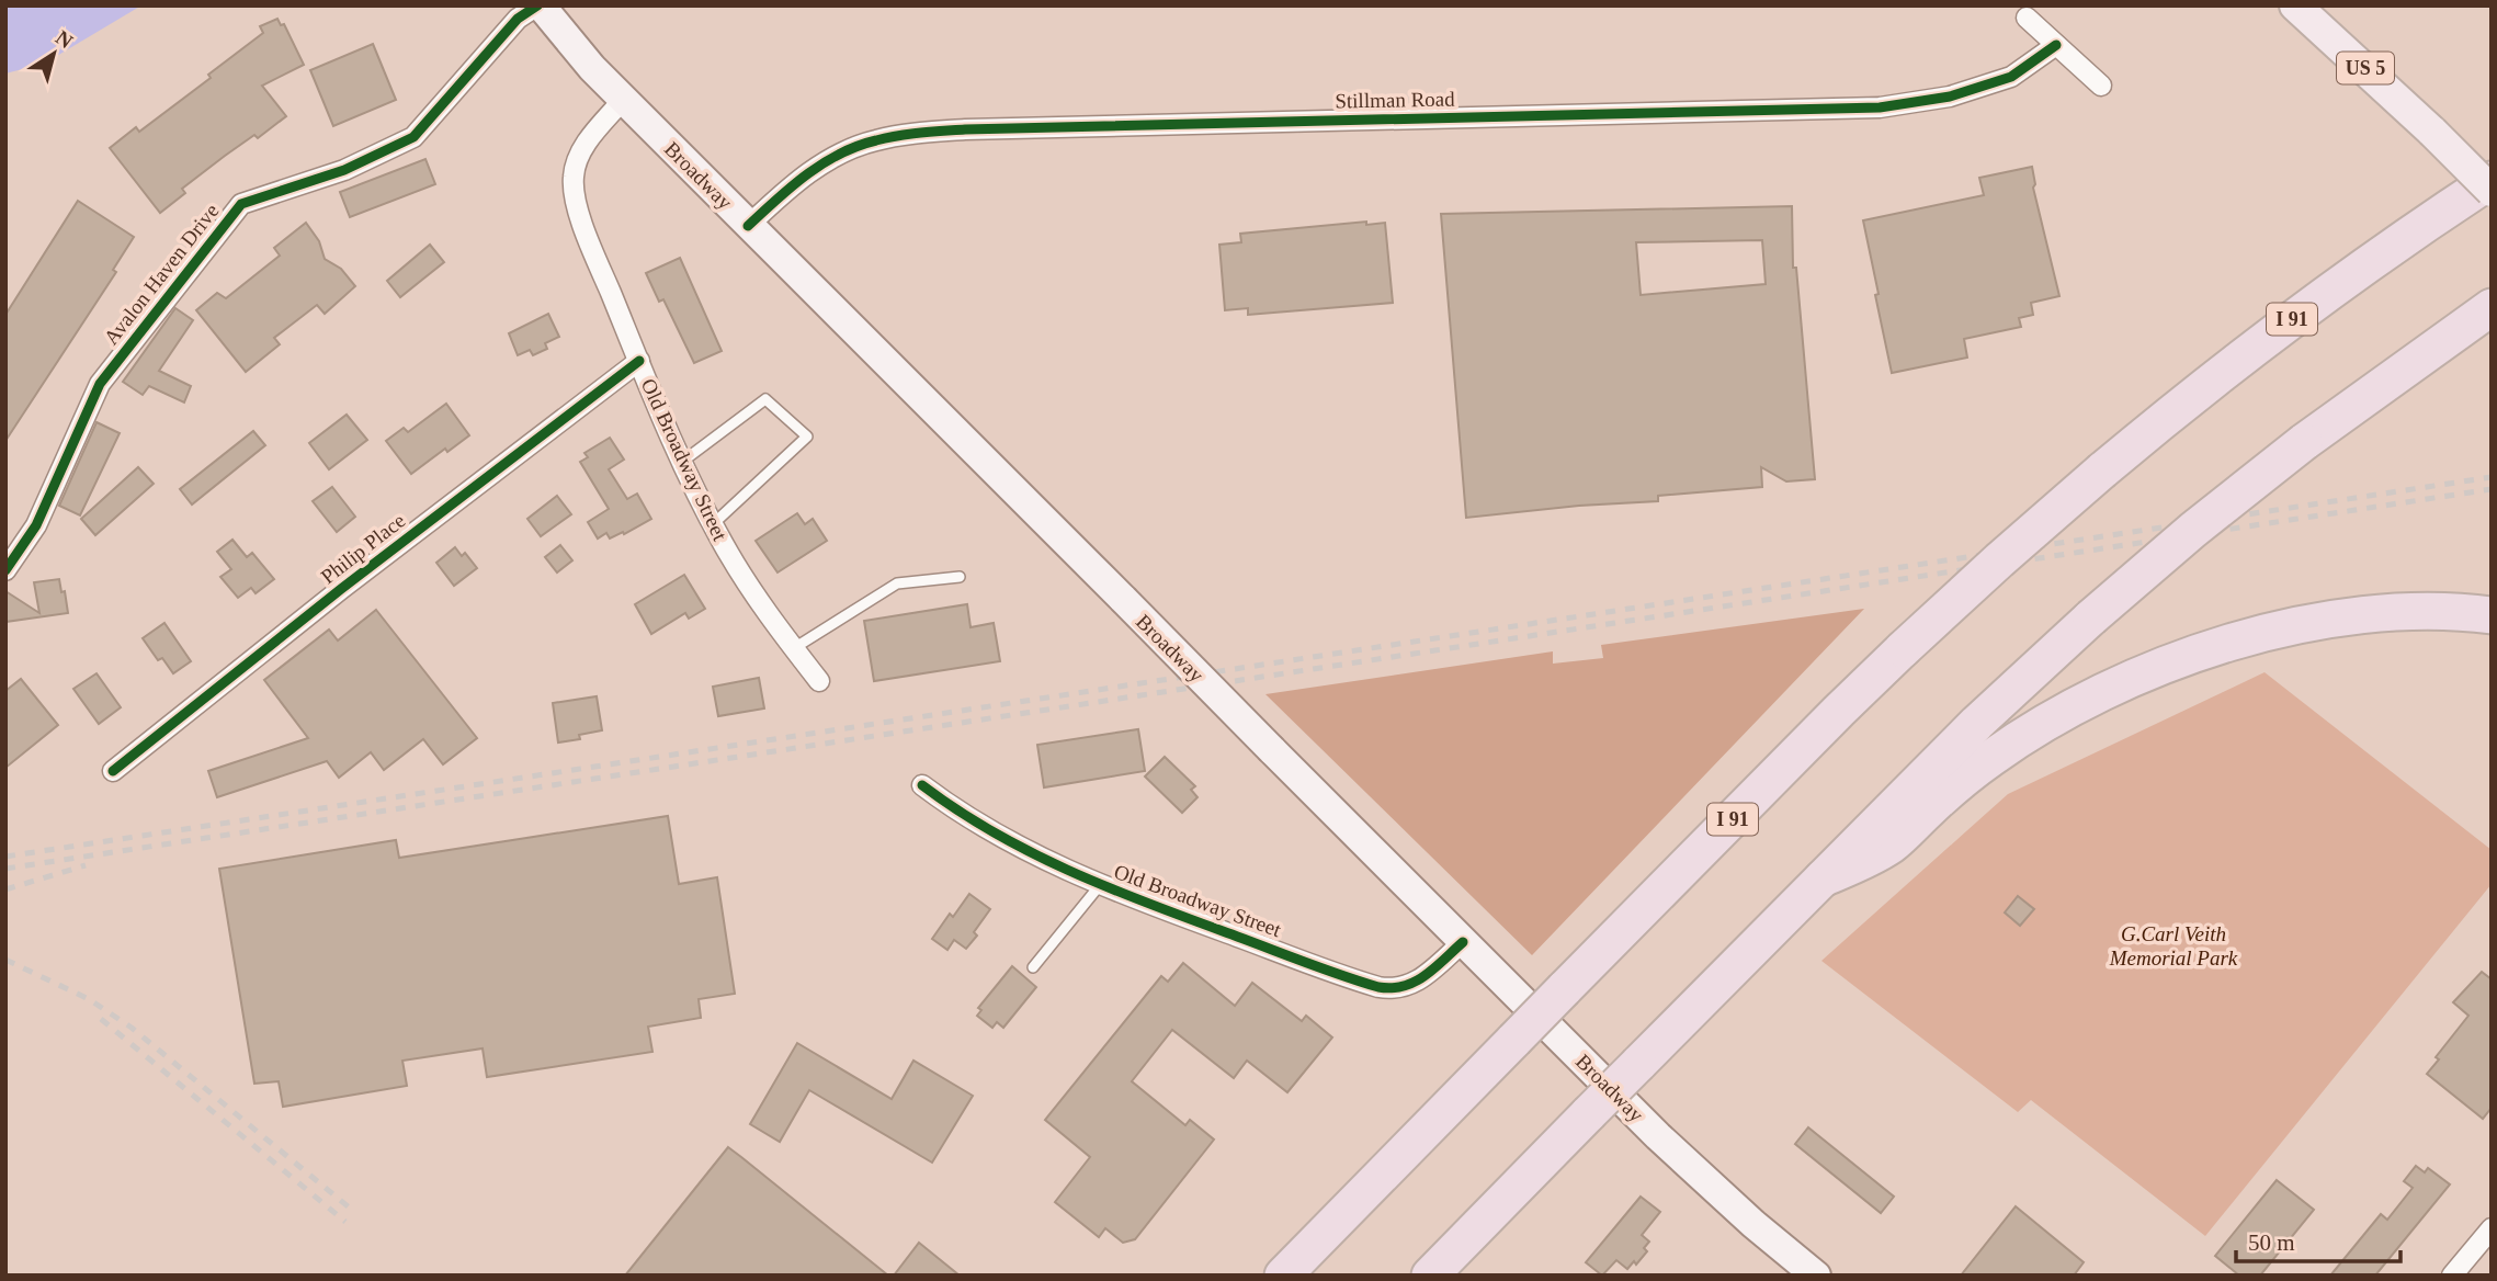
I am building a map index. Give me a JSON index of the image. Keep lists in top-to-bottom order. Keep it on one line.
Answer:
{"streets":{"highway":["I 91"],"main road":["US 5","Broadway"],"street":["Stillman Road","Avalon Haven Drive","Old Broadway Street","Philip Place"]},"crossings":[["US 5","I 91"],["Stillman Road","Broadway"],["Broadway","Avalon Haven Drive"],["Broadway","Old Broadway Street"],["Old Broadway Street","Philip Place"]],"parks":["G.Carl Veith Memorial Park"],"scale_bar":"50 m","north":"top right"}
